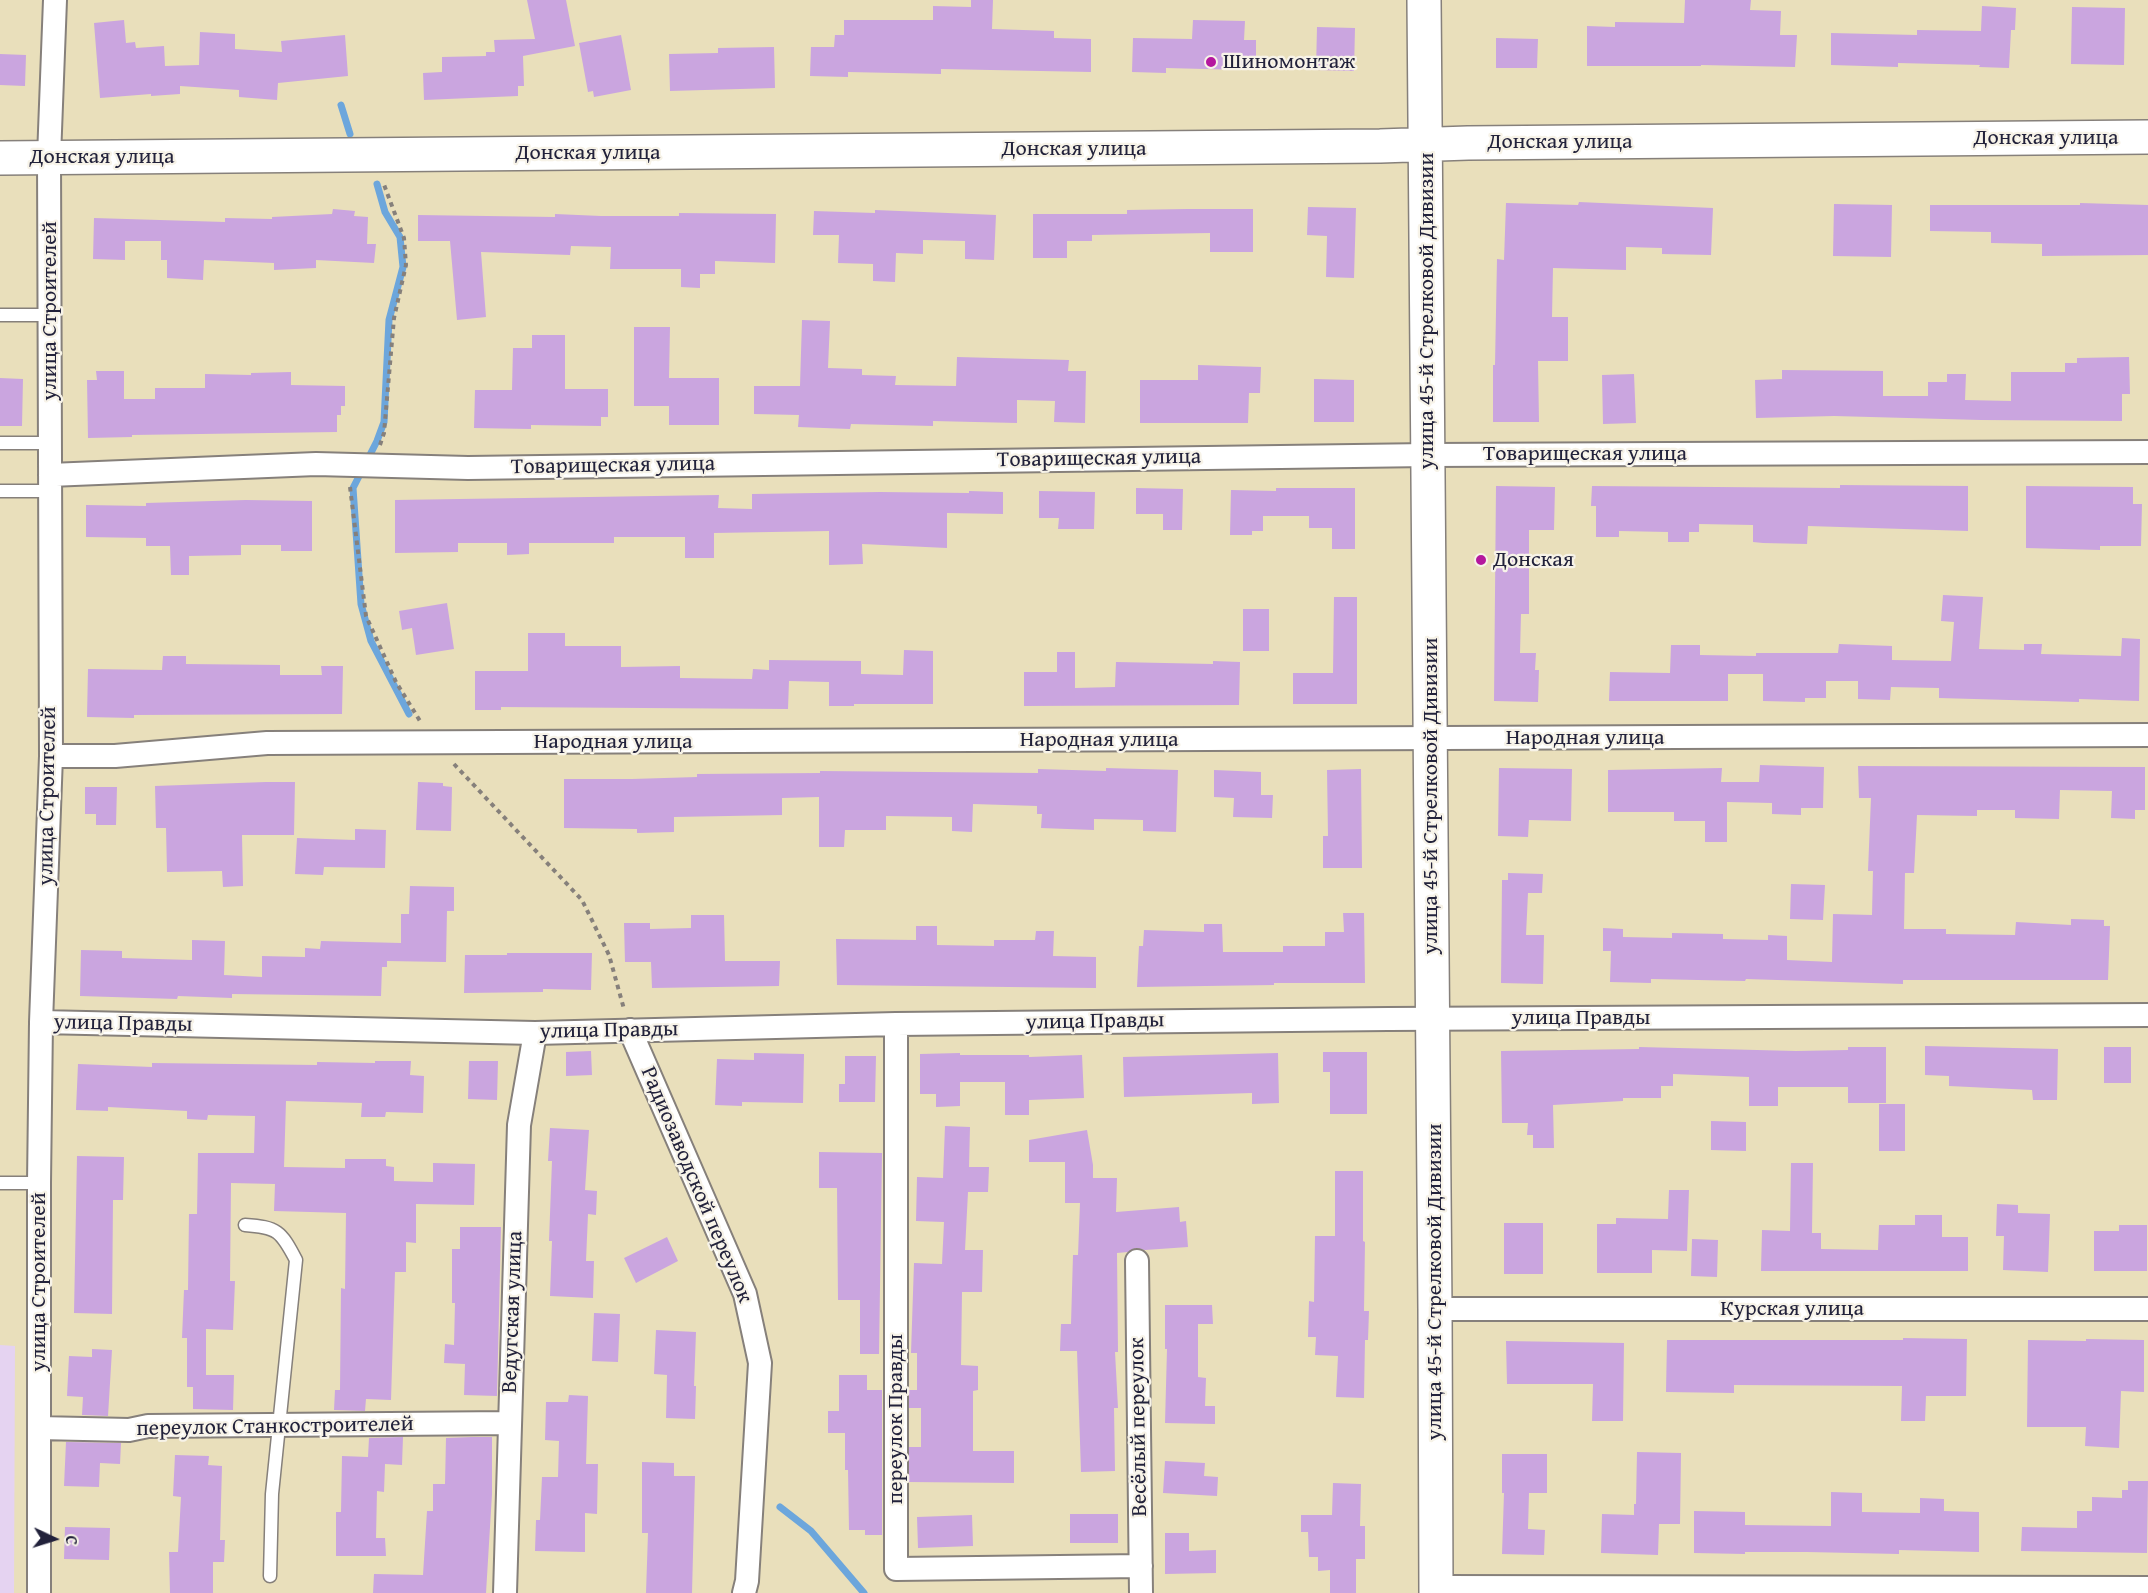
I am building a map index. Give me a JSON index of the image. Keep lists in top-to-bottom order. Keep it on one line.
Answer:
{"streets":{"street":["Донская улица","улица Строителей","улица 45-й Стрелковой Дивизии","Товарищеская улица","Народная улица","улица Правды","Радиозаводской переулок","Курская улица","Ведугская улица","переулок Правды","переулок Станкостроителей","Весёлый переулок"]},"crossings":[["Донская улица","улица Строителей"],["Донская улица","улица 45-й Стрелковой Дивизии"],["улица Строителей","Товарищеская улица"],["улица Строителей","Народная улица"],["улица Строителей","улица Правды"],["улица Строителей","переулок Станкостроителей"],["улица 45-й Стрелковой Дивизии","Товарищеская улица"],["улица 45-й Стрелковой Дивизии","Народная улица"],["улица 45-й Стрелковой Дивизии","улица Правды"],["улица 45-й Стрелковой Дивизии","Курская улица"],["улица Правды","Радиозаводской переулок"],["улица Правды","Ведугская улица"],["улица Правды","переулок Правды"],["Ведугская улица","переулок Станкостроителей"],["переулок Правды","Весёлый переулок"]],"places":["Шиномонтаж","Донская"],"north":"right"}
